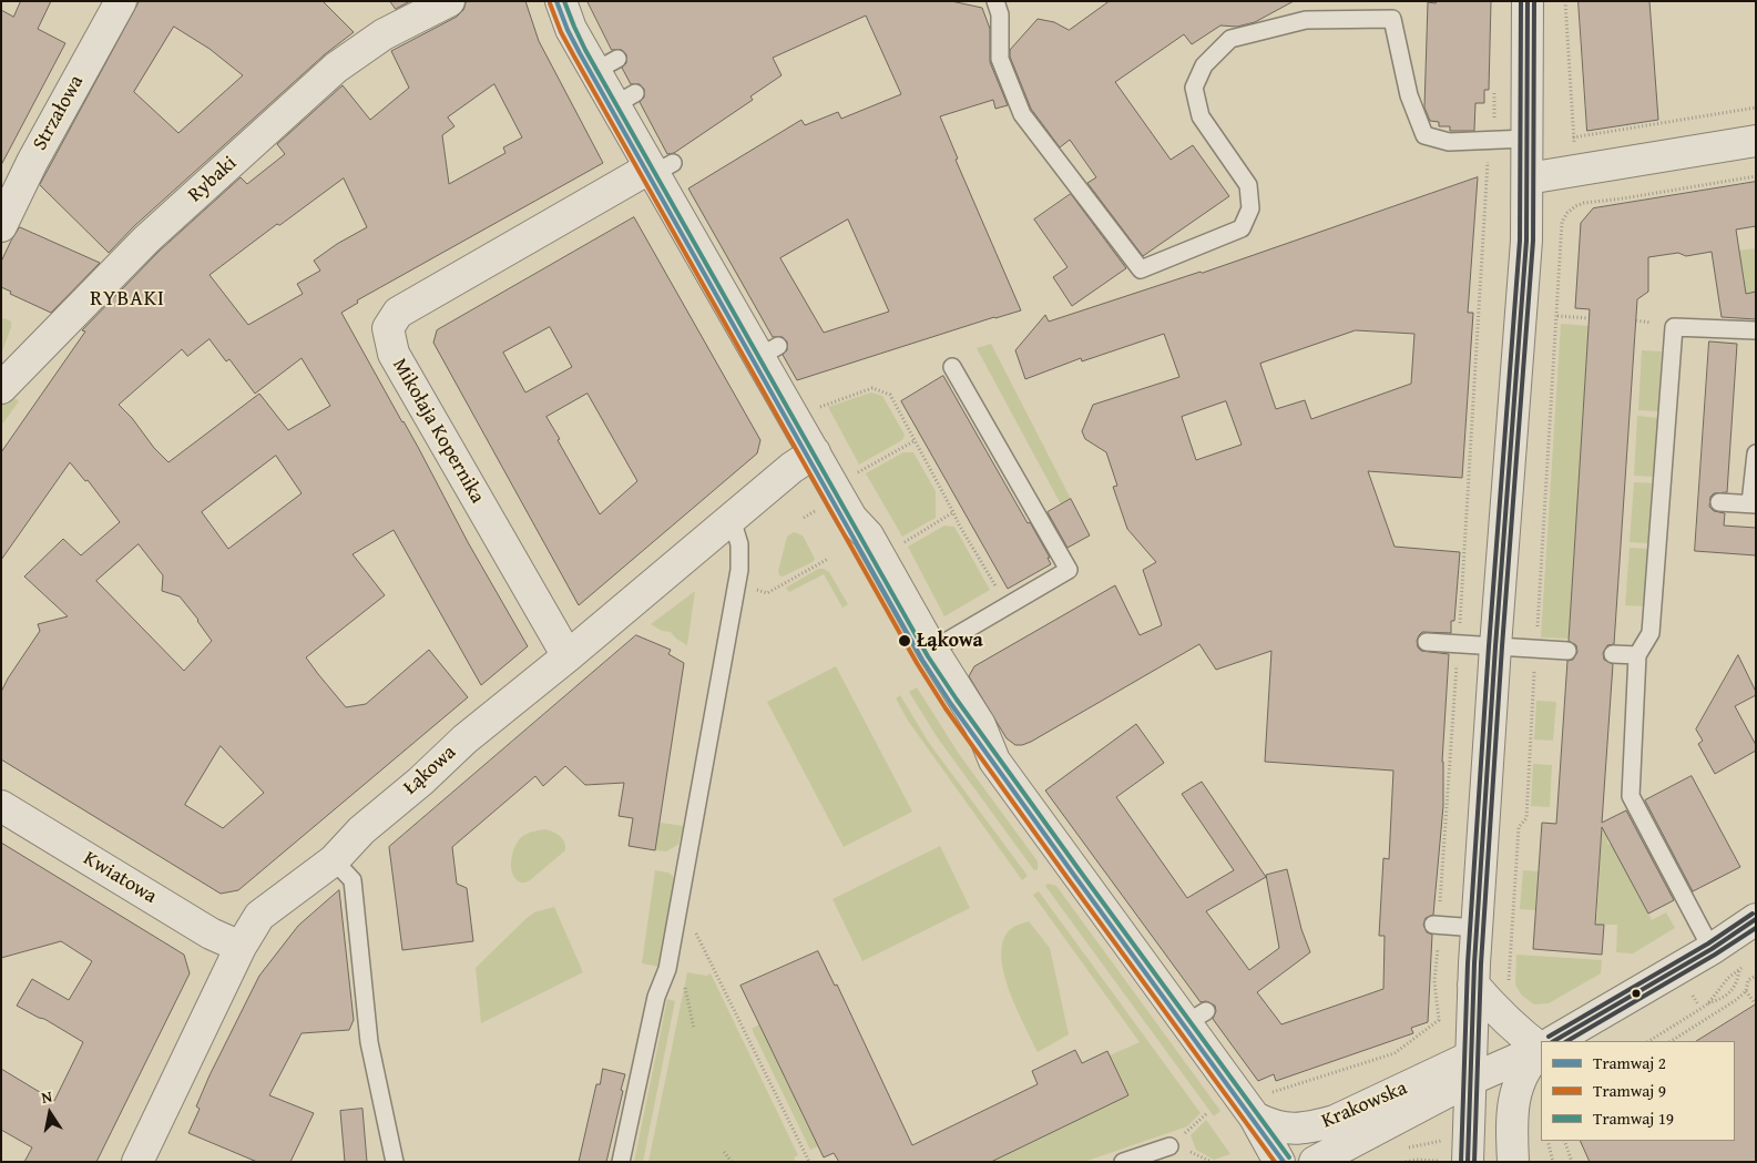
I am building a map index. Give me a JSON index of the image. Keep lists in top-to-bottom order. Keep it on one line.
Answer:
{"streets":{"street":["Strzałowa","Rybaki","Mikołaja Kopernika","Łąkowa","Kwiatowa","Krakowska"]},"crossings":[["Mikołaja Kopernika","Łąkowa"],["Łąkowa","Kwiatowa"]],"districts":["RYBAKI"],"places":["Łąkowa"],"lines":["tram line 2","tram line 19","tram line 9"],"legend":["Tramwaj 2","Tramwaj 9","Tramwaj 19"],"north":"top"}
